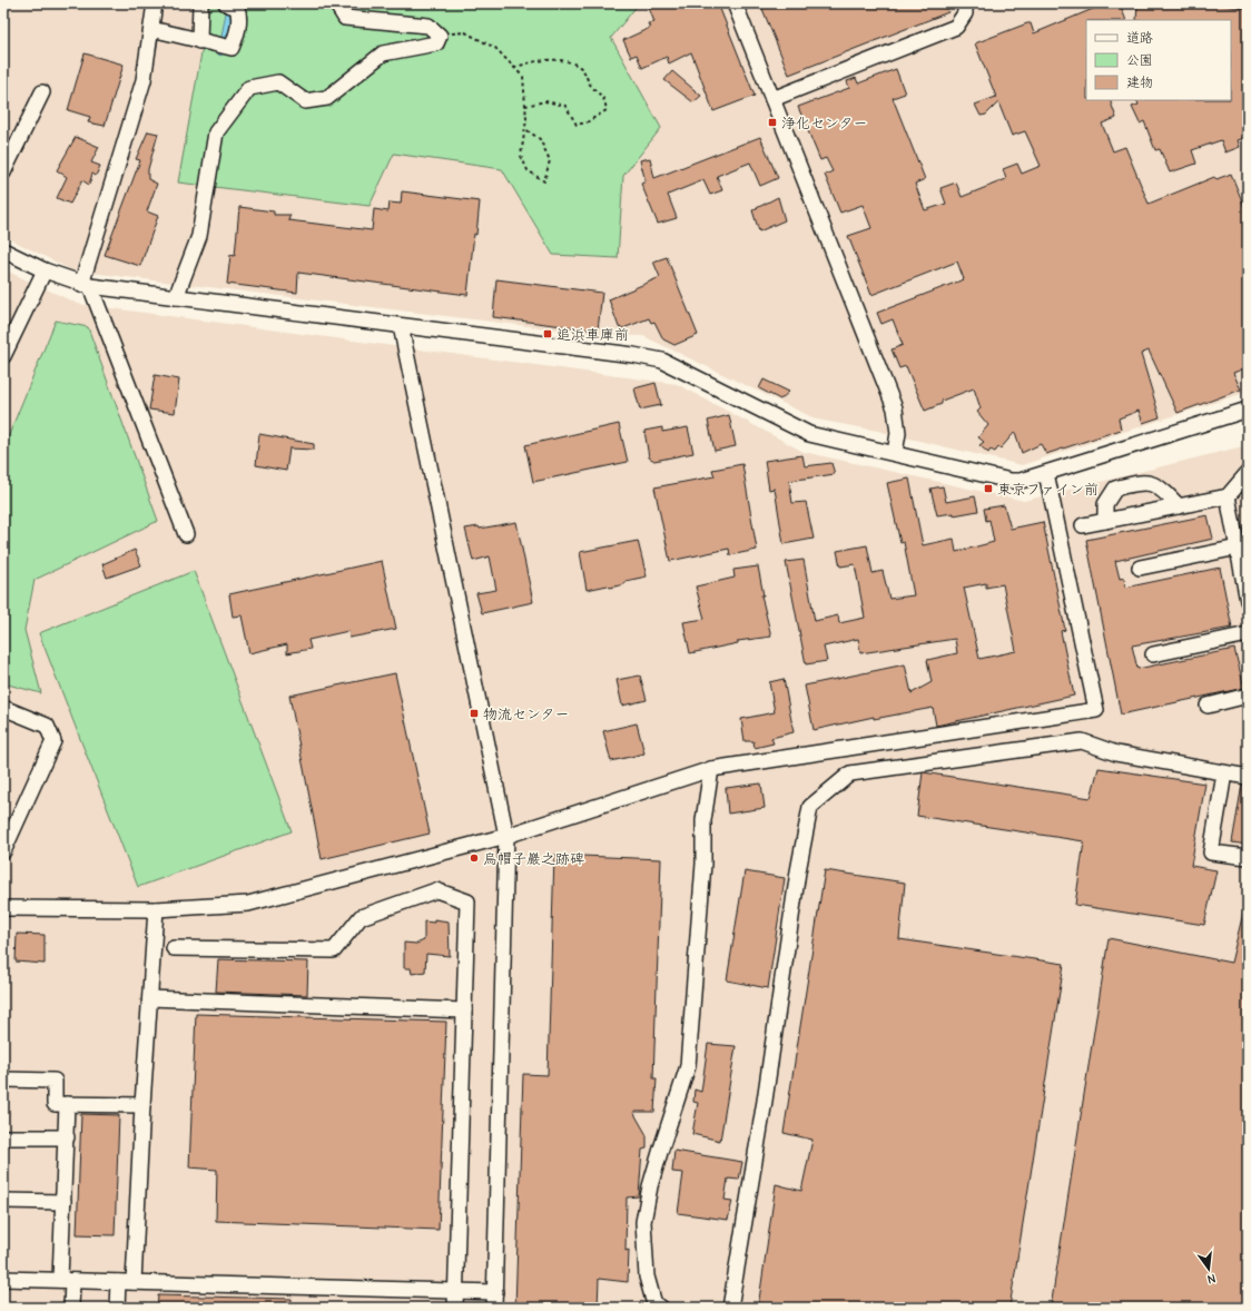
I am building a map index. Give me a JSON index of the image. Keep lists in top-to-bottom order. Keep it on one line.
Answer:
{"places":{"transit":["浄化センター","追浜車庫前","東京ファイン前","物流センター"],"other":["烏帽子巖之跡碑"]},"legend":["道路","公園","建物"],"north":"bottom"}
